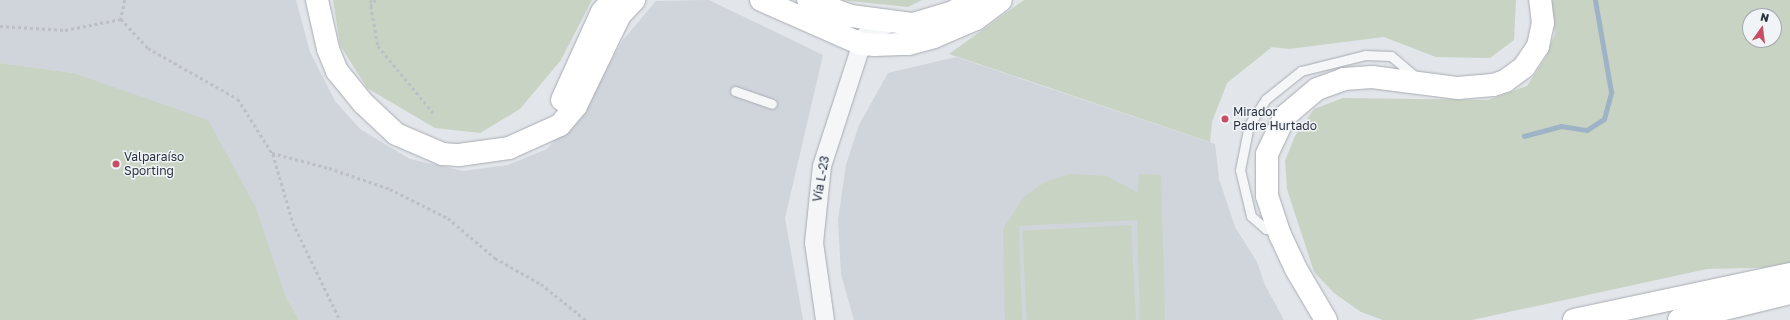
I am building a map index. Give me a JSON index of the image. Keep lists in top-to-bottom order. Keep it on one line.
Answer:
{"streets":{"street":["Vía L-23"]},"places":["Mirador Padre Hurtado","Valparaíso Sporting"],"north":"top"}
